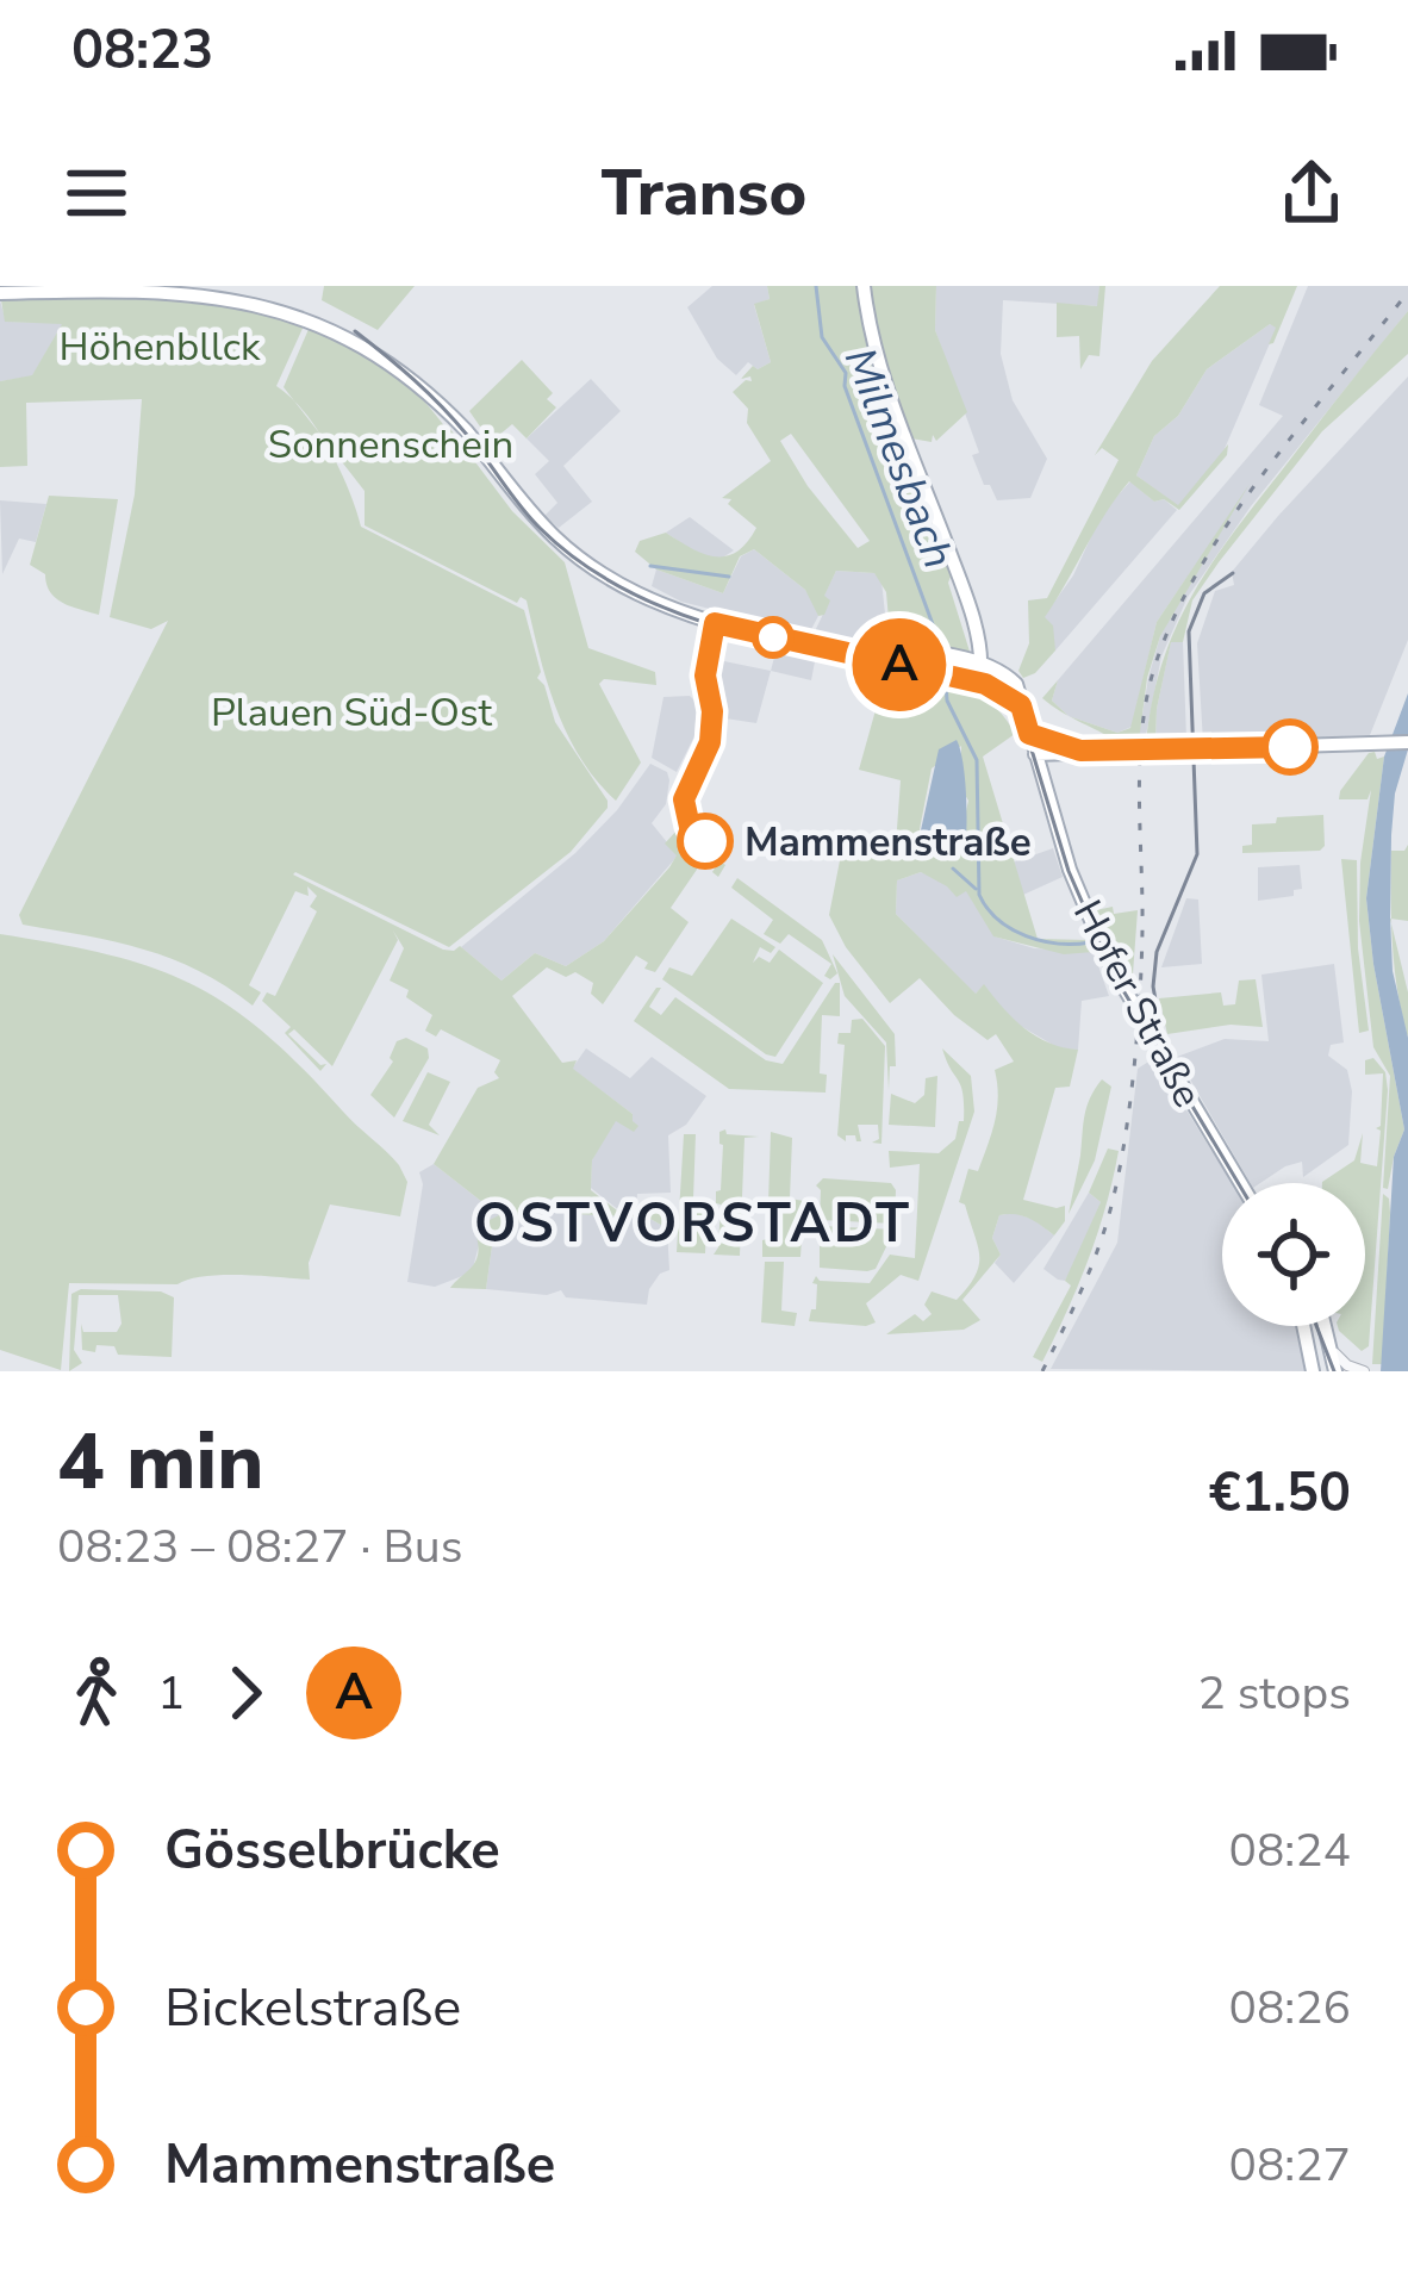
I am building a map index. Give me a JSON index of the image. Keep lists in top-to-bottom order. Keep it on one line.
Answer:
{"streets":{"main road":["Hofer Straße"]},"districts":["OSTVORSTADT"],"water":["Milmesbach"],"parks":["Höhenbllck","Sonnenschein","Plauen Süd-Ost"],"places":["Mammenstraße"],"lines":["bus line A"],"page":{"status":"08:23","header":"Transo","on_map":"A","heading":["4 min","08:23 – 08:27 · Bus","€1.50"],"legs":["1","A","2 stops"],"list":[{"name":"Gösselbrücke","value":"08:24"},{"name":"Bickelstraße","value":"08:26"},{"name":"Mammenstraße","value":"08:27"}]}}
